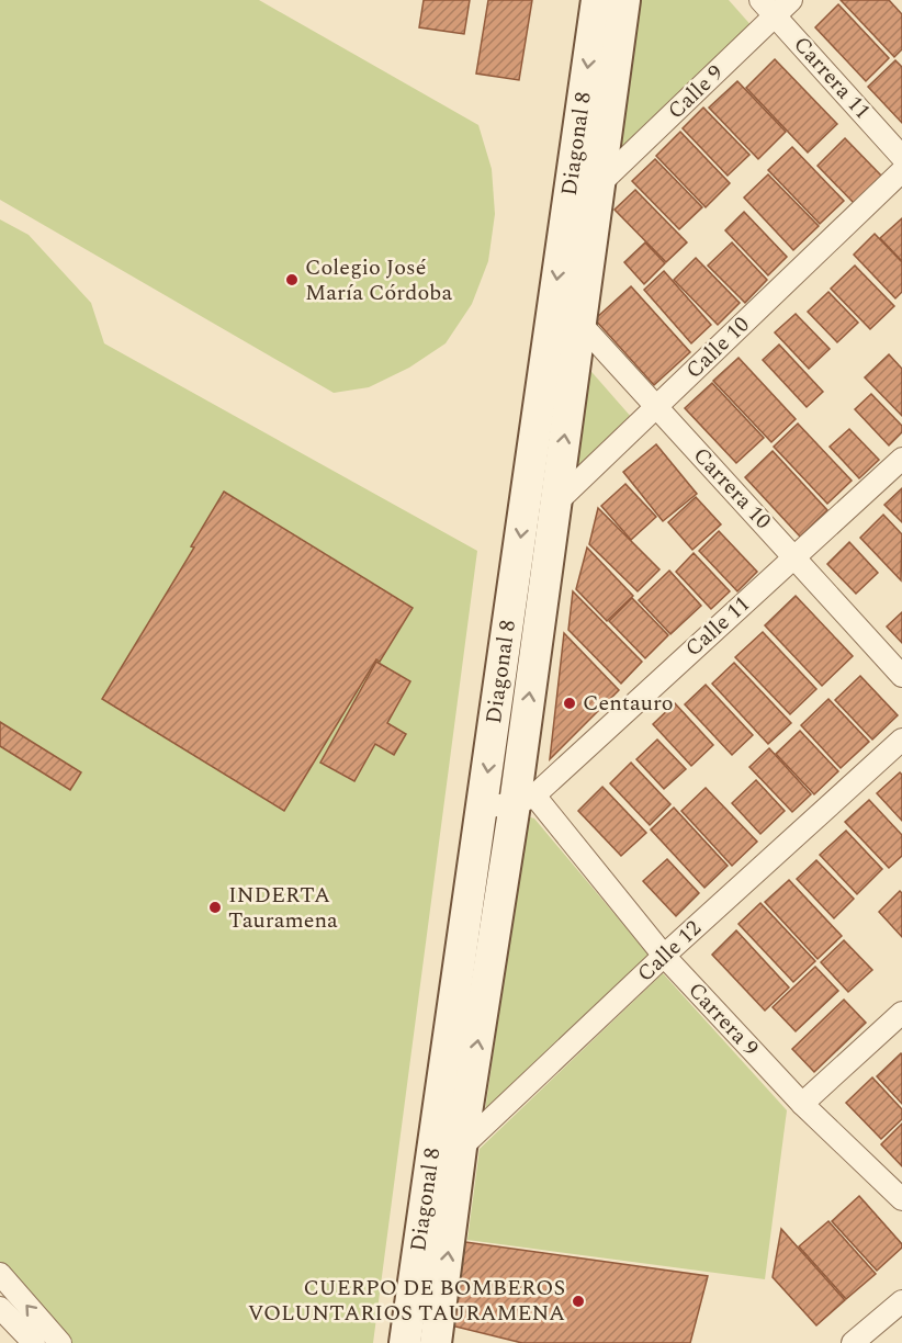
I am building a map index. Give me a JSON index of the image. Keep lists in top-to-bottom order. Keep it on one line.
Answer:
{"streets":{"street":["Carrera 11","Calle 9","Diagonal 8","Calle 10","Carrera 10","Calle 11","Calle 12","Carrera 9"]},"crossings":[["Carrera 11","Calle 9"],["Calle 9","Diagonal 8"],["Diagonal 8","Calle 10"],["Diagonal 8","Carrera 10"],["Diagonal 8","Calle 11"],["Diagonal 8","Calle 12"],["Diagonal 8","Carrera 9"],["Calle 10","Carrera 10"],["Carrera 10","Calle 11"],["Calle 11","Carrera 9"],["Calle 12","Carrera 9"]],"places":["Colegio José María Córdoba","Centauro","INDERTA Tauramena","CUERPO DE BOMBEROS VOLUNTARIOS TAURAMENA"]}
